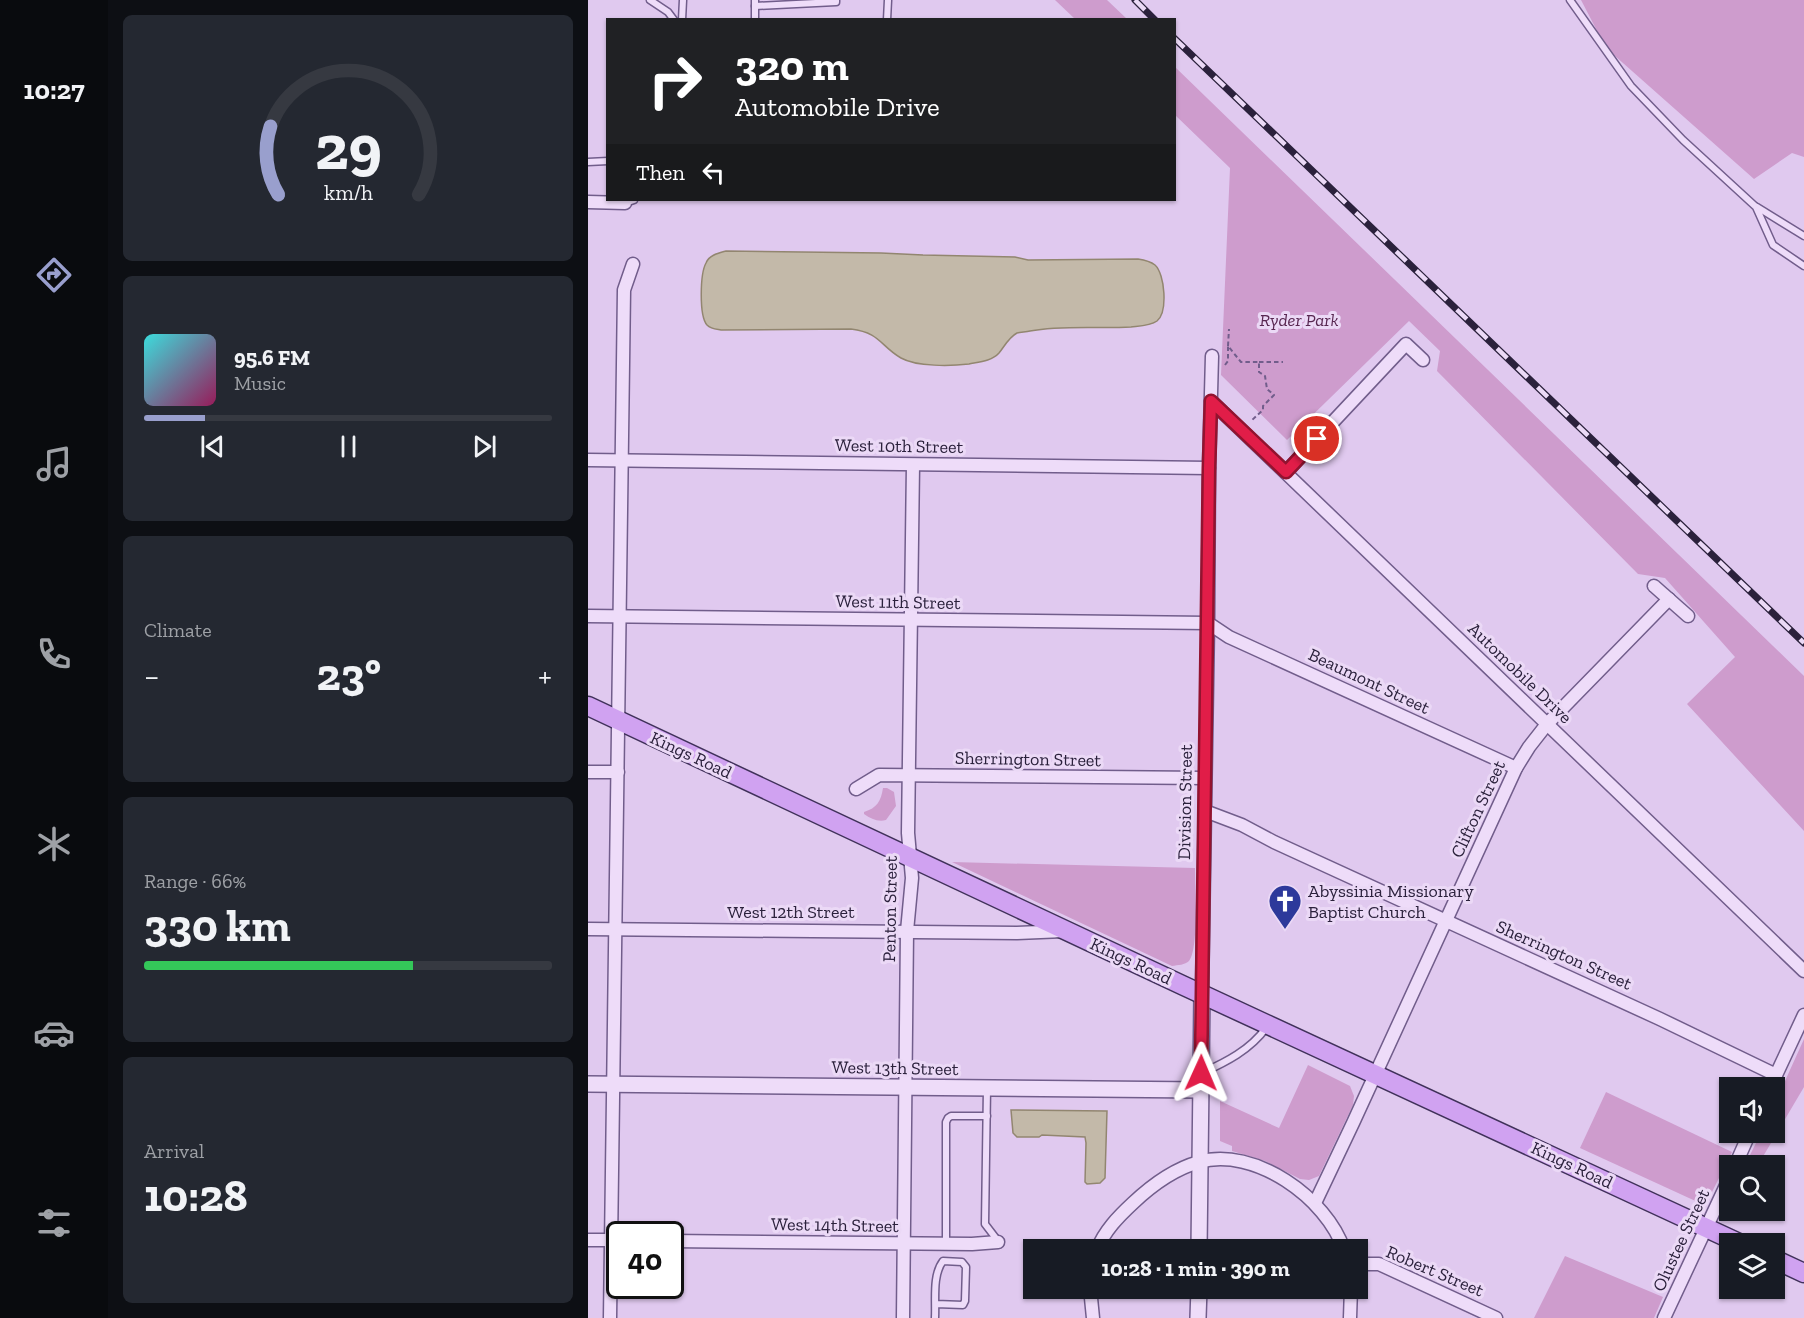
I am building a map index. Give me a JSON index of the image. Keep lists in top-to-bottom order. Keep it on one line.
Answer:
{"streets":{"main road":["Kings Road"],"street":["West 10th Street","West 11th Street","Automobile Drive","Beaumont Street","Sherrington Street","Division Street","Clifton Street","Penton Street","West 12th Street","West 13th Street","West 14th Street","Olustee Street","Robert Street"]},"crossings":[["West 10th Street","Division Street"],["West 10th Street","Penton Street"],["West 11th Street","Beaumont Street"],["West 11th Street","Division Street"],["West 11th Street","Penton Street"],["Automobile Drive","Division Street"],["Automobile Drive","Clifton Street"],["Beaumont Street","Division Street"],["Beaumont Street","Clifton Street"],["Kings Road","Division Street"],["Kings Road","Clifton Street"],["Kings Road","Penton Street"],["Kings Road","West 12th Street"],["Kings Road","Olustee Street"],["Sherrington Street","Division Street"],["Sherrington Street","Clifton Street"],["Sherrington Street","Penton Street"],["Division Street","West 13th Street"],["Penton Street","West 12th Street"],["Penton Street","West 13th Street"],["Penton Street","West 14th Street"]],"parks":["Ryder Park"],"places":{"church":["Abyssinia Missionary Baptist Church"]},"page":{"tabs":"10:27","turn":["320 m","Automobile Drive"],"then":"Then","song":["95.6 FM","Music"],"tile":["Climate",["Range · 66%","330 km"],["Arrival","10:28"]],"heat":["−","23°","+"],"limit":"40","trip":"10:28 · 1 min · 390 m","gauge":["29","km/h"]}}
